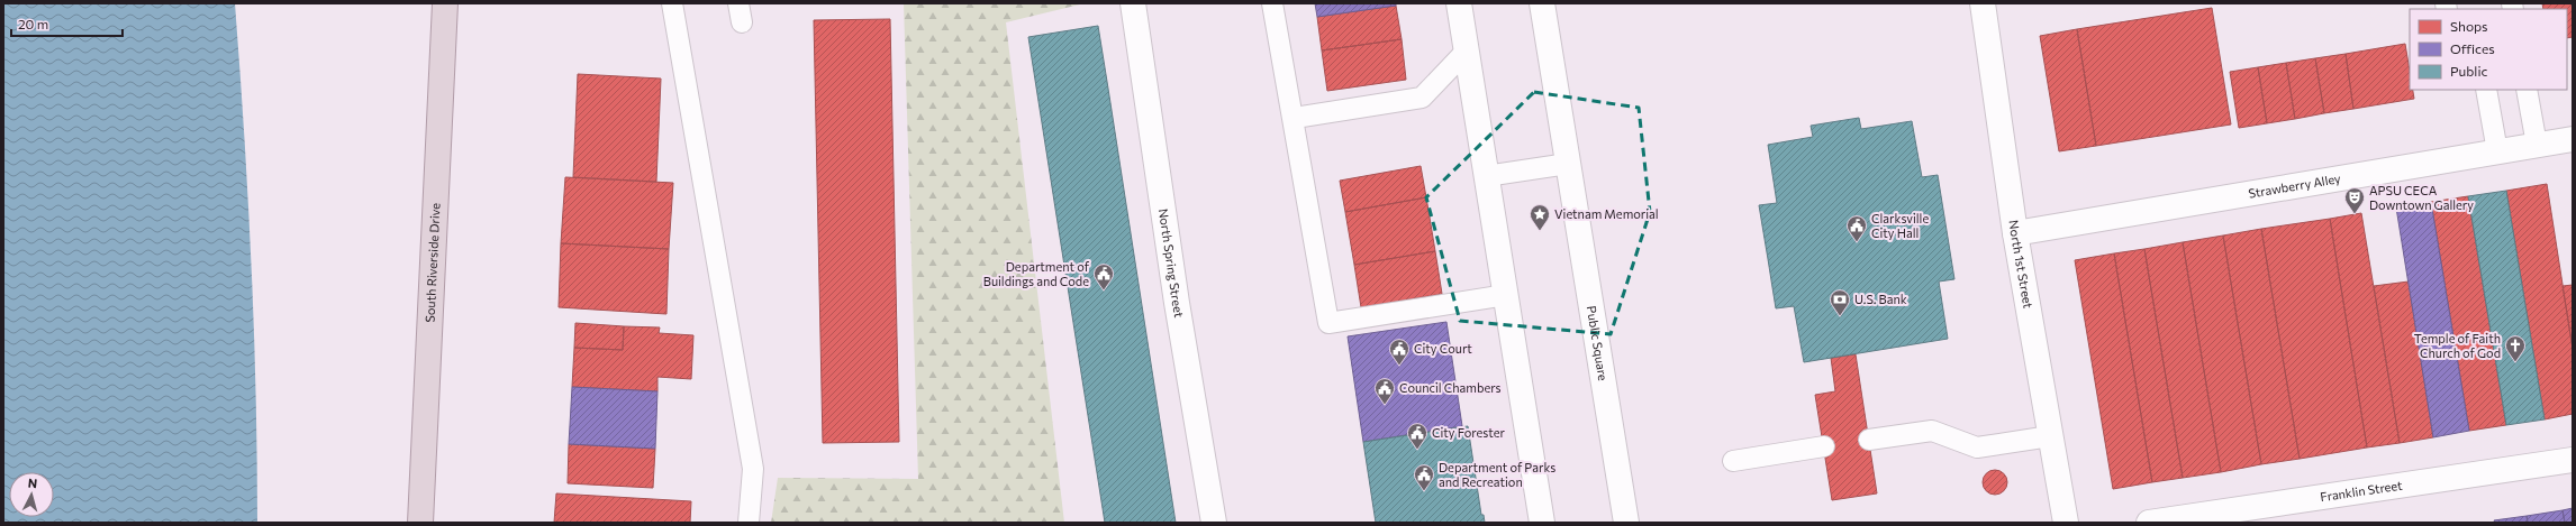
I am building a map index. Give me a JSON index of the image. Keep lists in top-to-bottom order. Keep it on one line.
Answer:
{"streets":{"highway":["South Riverside Drive"],"street":["Strawberry Alley","North Spring Street","North 1st Street","Public Square","Franklin Street"]},"crossings":[["Strawberry Alley","North 1st Street"]],"places":{"theatre":["APSU CECA Downtown Gallery"],"place":["Vietnam Memorial"],"public building":["Clarksville City Hall","Department of Buildings and Code","City Court","Council Chambers","City Forester","Department of Parks and Recreation"],"bank":["U.S. Bank"],"church":["Temple of Faith Church of God"]},"legend":["Shops","Offices","Public"],"scale_bar":"20 m","north":"top"}
